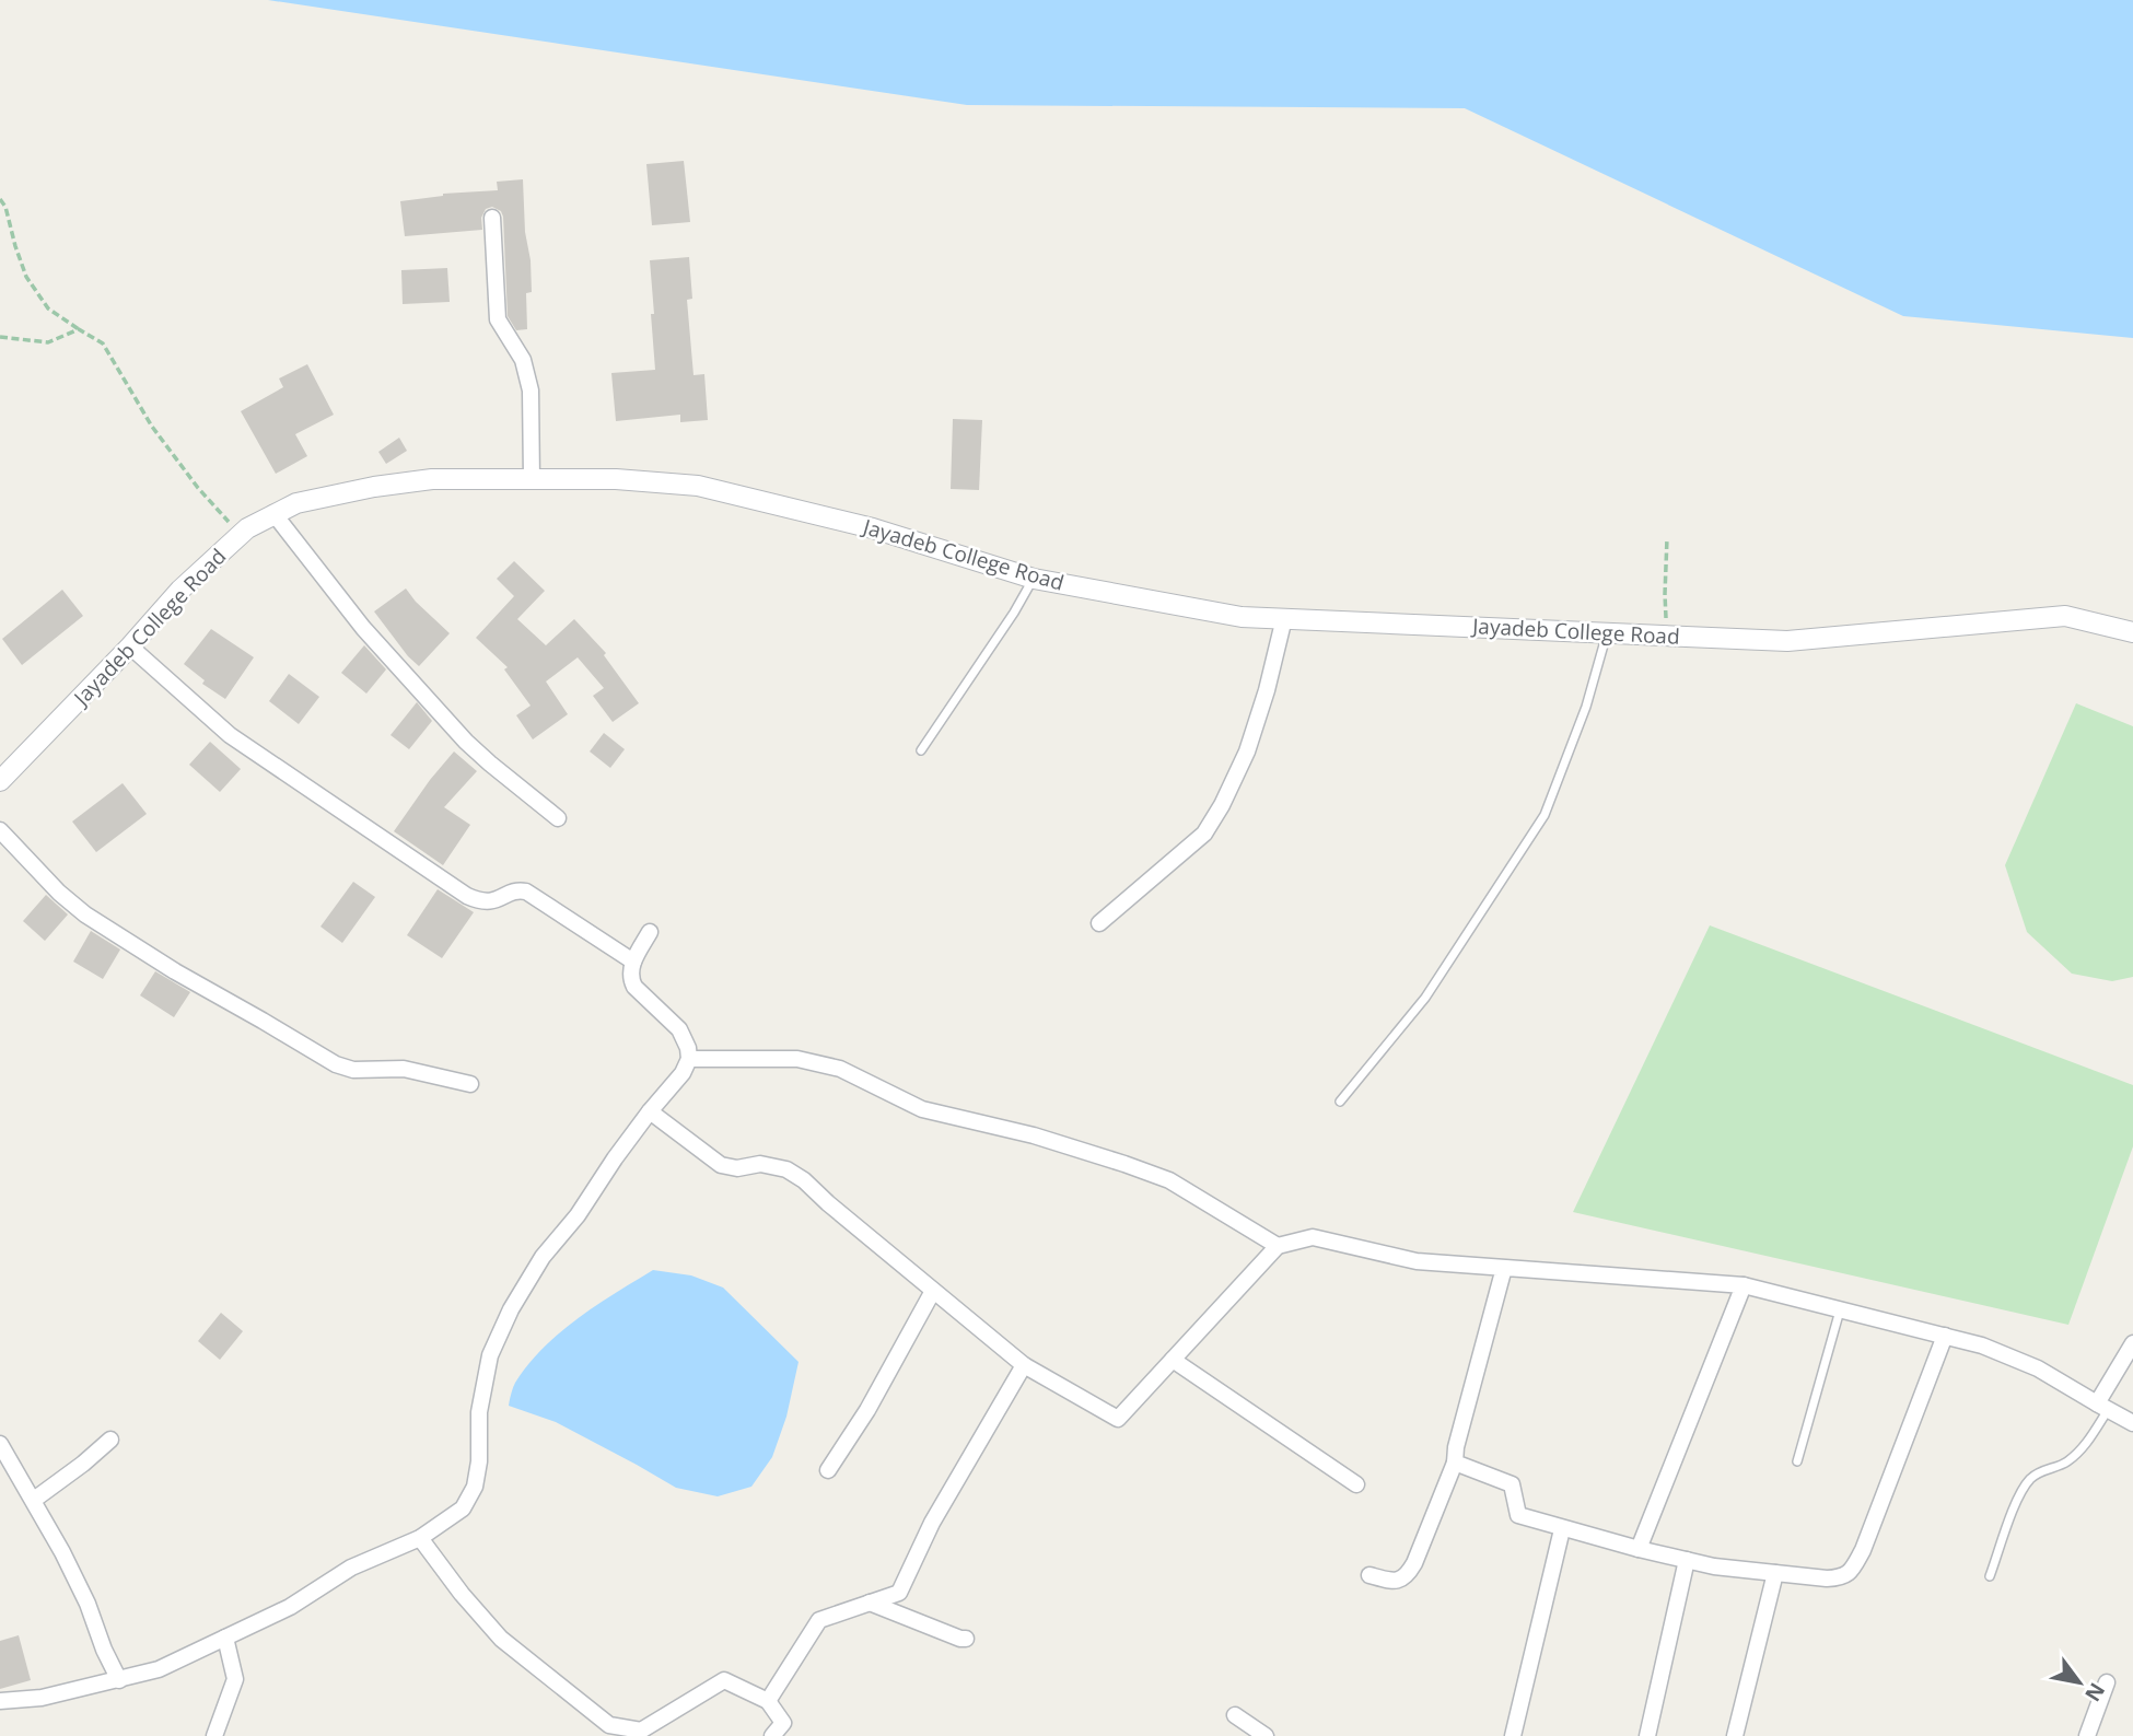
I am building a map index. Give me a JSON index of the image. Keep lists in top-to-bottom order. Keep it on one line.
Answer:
{"streets":{"street":["Jayadeb College Road"]},"north":"bottom right"}
